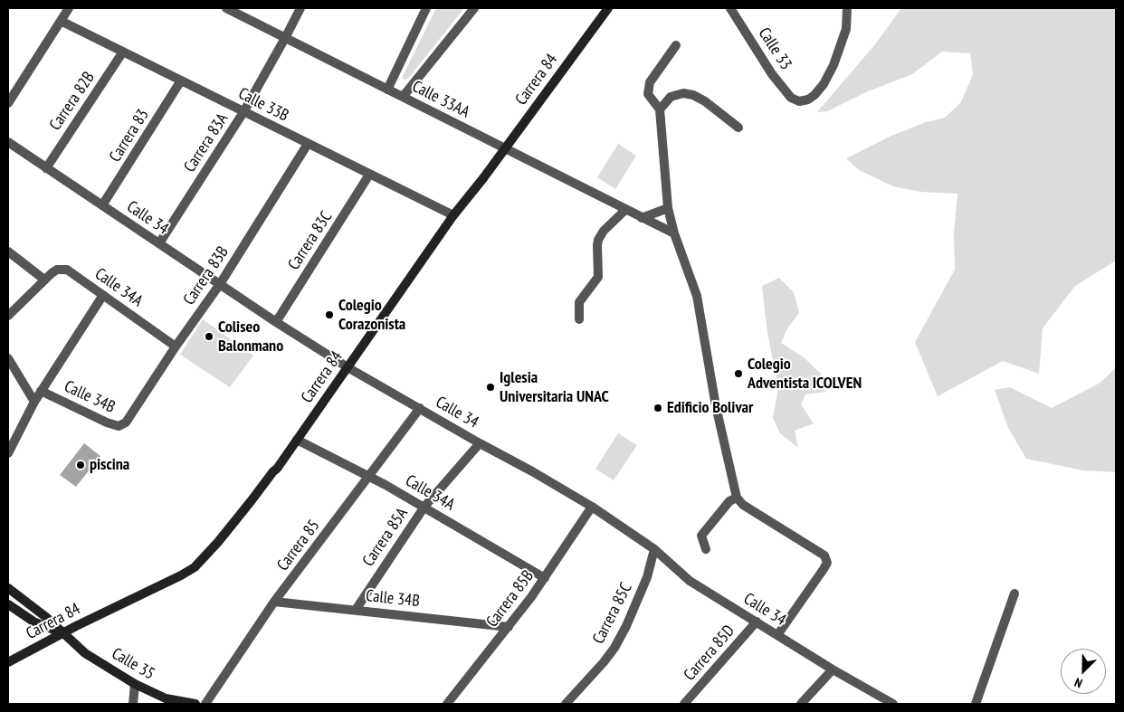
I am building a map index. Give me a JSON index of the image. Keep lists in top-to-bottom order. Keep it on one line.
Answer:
{"streets":{"street":["Calle 33","Carrera 84","Calle 33AA","Carrera 82B","Calle 33B","Carrera 83","Carrera 83A","Calle 34","Carrera 83C","Carrera 83B","Calle 34A","Calle 34B","Carrera 85A","Carrera 85","Carrera 85B","Carrera 85C","Carrera 85D","Calle 35"]},"crossings":[["Carrera 84","Calle 33AA"],["Carrera 84","Calle 33B"],["Carrera 84","Calle 34"],["Carrera 84","Calle 34A"],["Carrera 84","Calle 35"],["Calle 33AA","Carrera 83A"],["Carrera 82B","Calle 33B"],["Carrera 82B","Calle 34"],["Calle 33B","Carrera 83"],["Calle 33B","Carrera 83A"],["Calle 33B","Carrera 83C"],["Calle 33B","Carrera 83B"],["Carrera 83","Calle 34"],["Carrera 83A","Calle 34"],["Calle 34","Carrera 83C"],["Calle 34","Carrera 83B"],["Calle 34","Carrera 85A"],["Calle 34","Carrera 85"],["Calle 34","Carrera 85B"],["Calle 34","Carrera 85C"],["Calle 34","Carrera 85D"],["Carrera 83B","Calle 34A"],["Carrera 83B","Calle 34B"],["Calle 34A","Carrera 85A"],["Calle 34A","Carrera 85"],["Calle 34A","Carrera 85B"],["Calle 34B","Carrera 85A"],["Calle 34B","Carrera 85"],["Calle 34B","Carrera 85B"]],"places":["Colegio Corazonista","Coliseo Balonmano","Colegio Adventista ICOLVEN","Iglesia Universitaria UNAC","Edificio Bolivar","piscina"],"north":"bottom left"}
